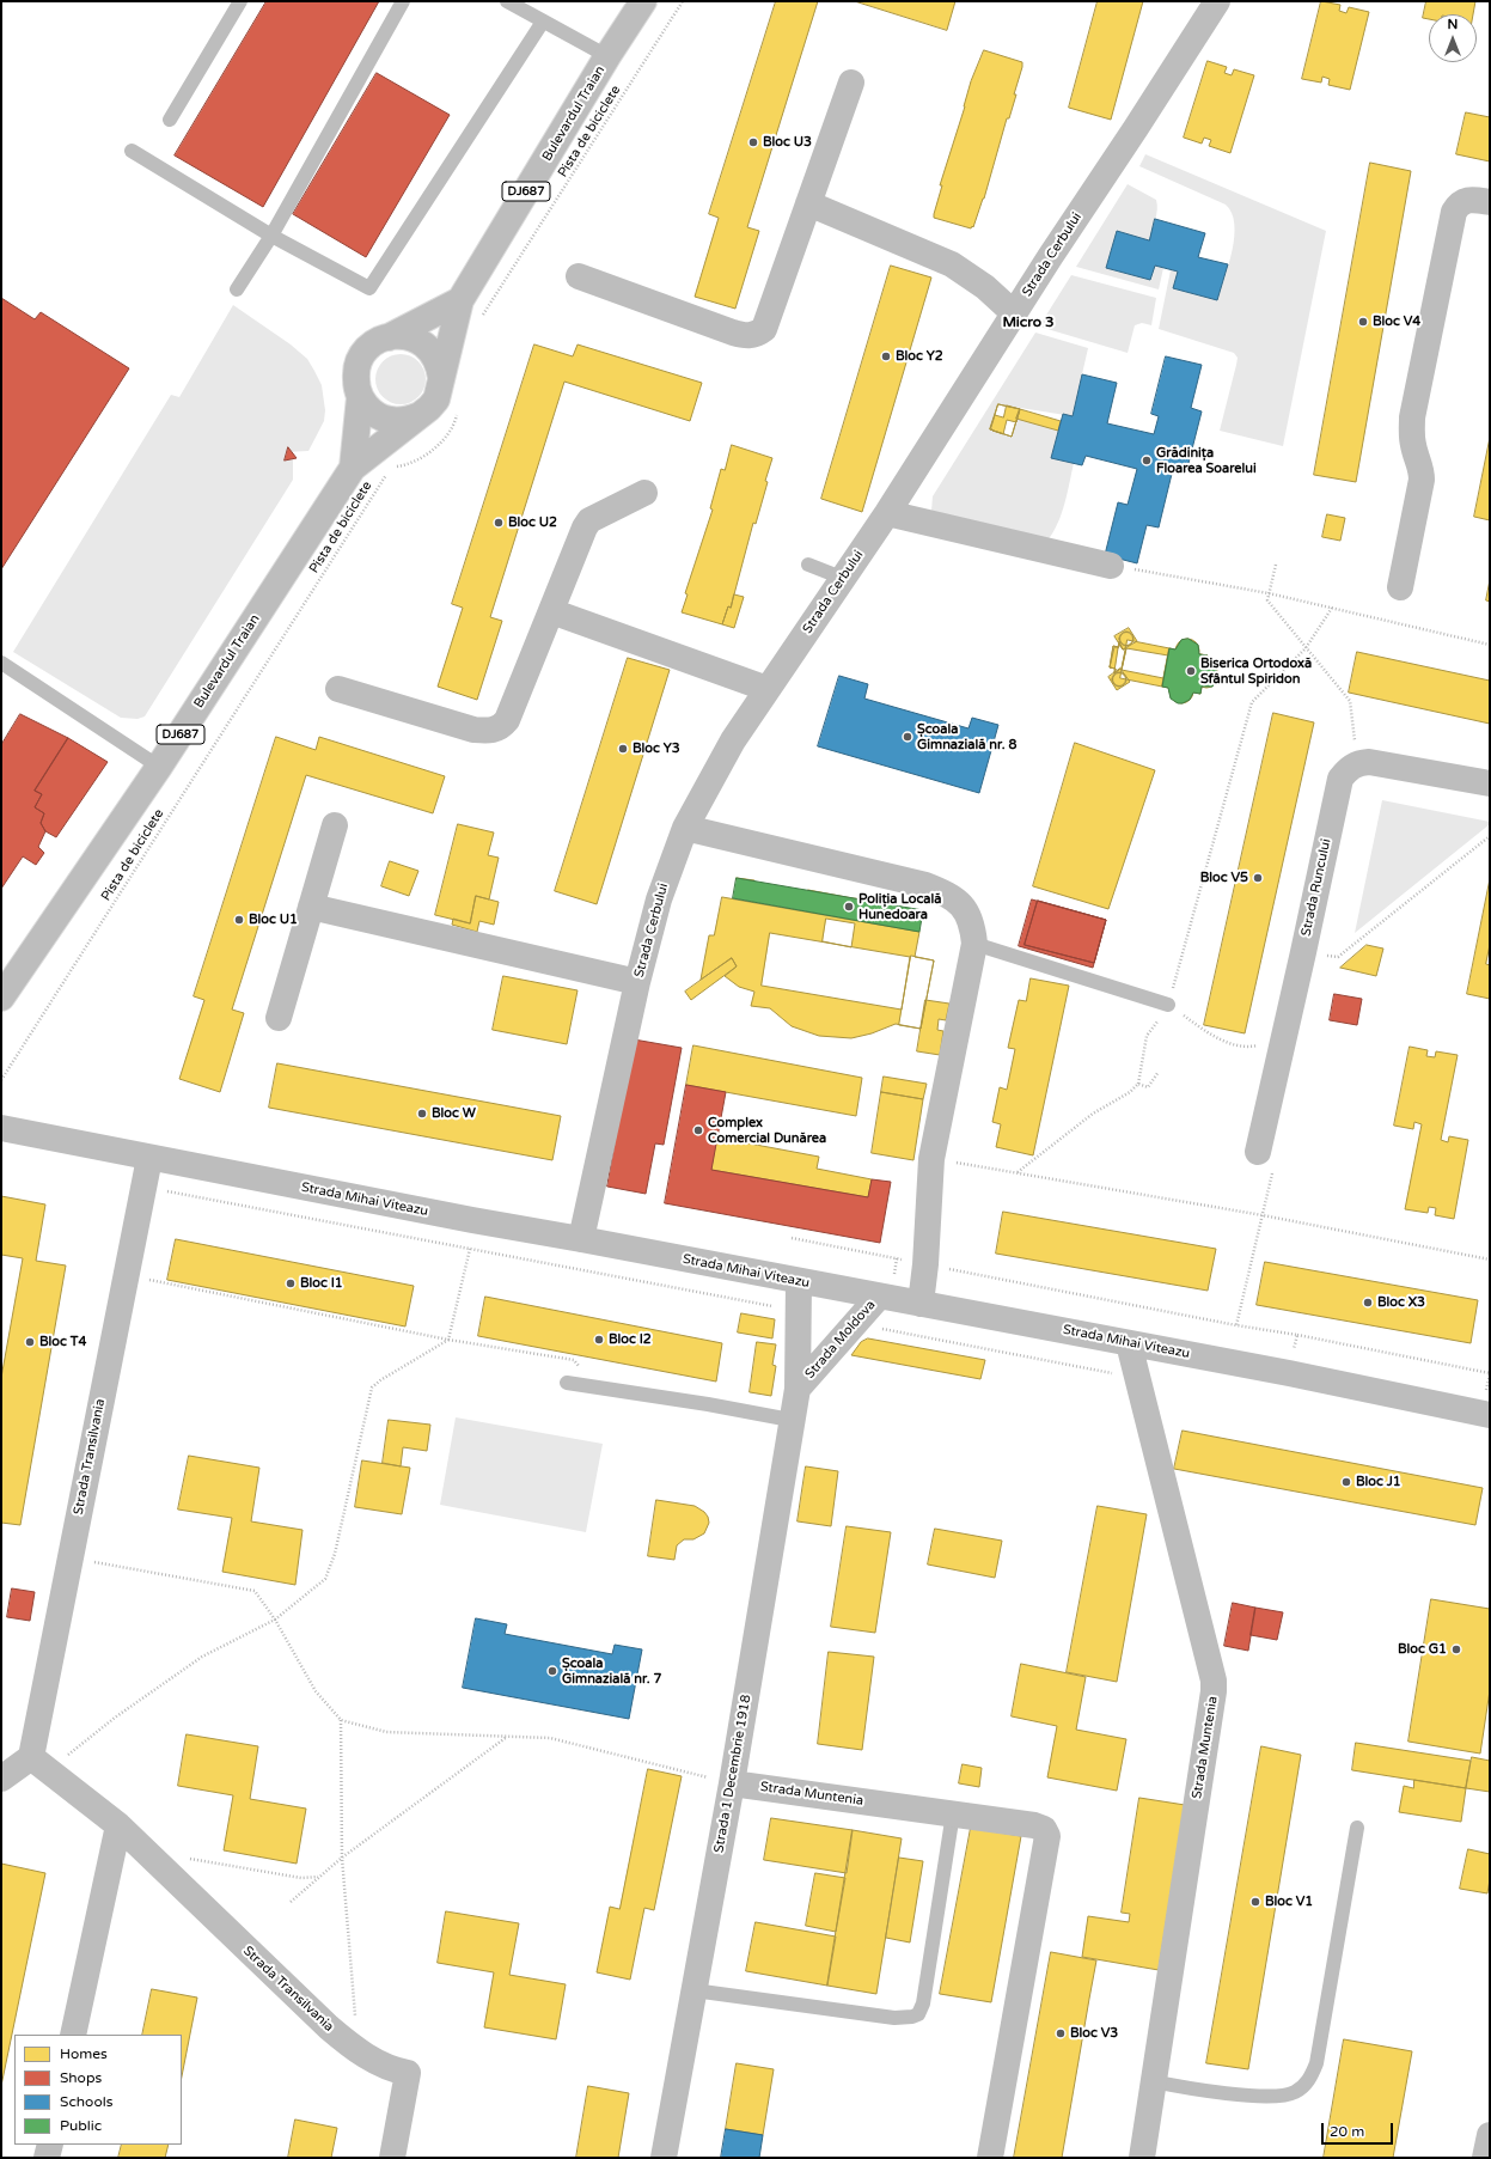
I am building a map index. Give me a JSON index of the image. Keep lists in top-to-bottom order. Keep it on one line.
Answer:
{"streets":{"street":["Bulevardul Traian","DJ687","Strada Cerbului","Strada Runcului","Strada Mihai Viteazu","Strada Moldova","Strada Transilvania","Strada Muntenia","Strada 1 Decembrie 1918"],"path":["Pista de biciclete"]},"crossings":[["Strada Cerbului","Strada Mihai Viteazu"],["Strada Mihai Viteazu","Strada Moldova"],["Strada Mihai Viteazu","Strada Transilvania"],["Strada Mihai Viteazu","Strada Muntenia"],["Strada Moldova","Strada 1 Decembrie 1918"],["Strada Muntenia","Strada 1 Decembrie 1918"]],"districts":["Micro 3"],"places":["Bloc U3","Bloc V4","Bloc Y2","Grădinița Floarea Soarelui","Bloc U2","Biserica Ortodoxă Sfântul Spiridon","Școala Gimnazială nr. 8","Bloc Y3","Bloc V5","Poliția Locală Hunedoara","Bloc U1","Bloc W","Complex Comercial Dunărea","Bloc I1","Bloc X3","Bloc I2","Bloc T4","Bloc J1","Bloc G1","Școala Gimnazială nr. 7","Bloc V1","Bloc V3"],"legend":["Homes","Shops","Schools","Public"],"scale_bar":"20 m","north":"top"}
